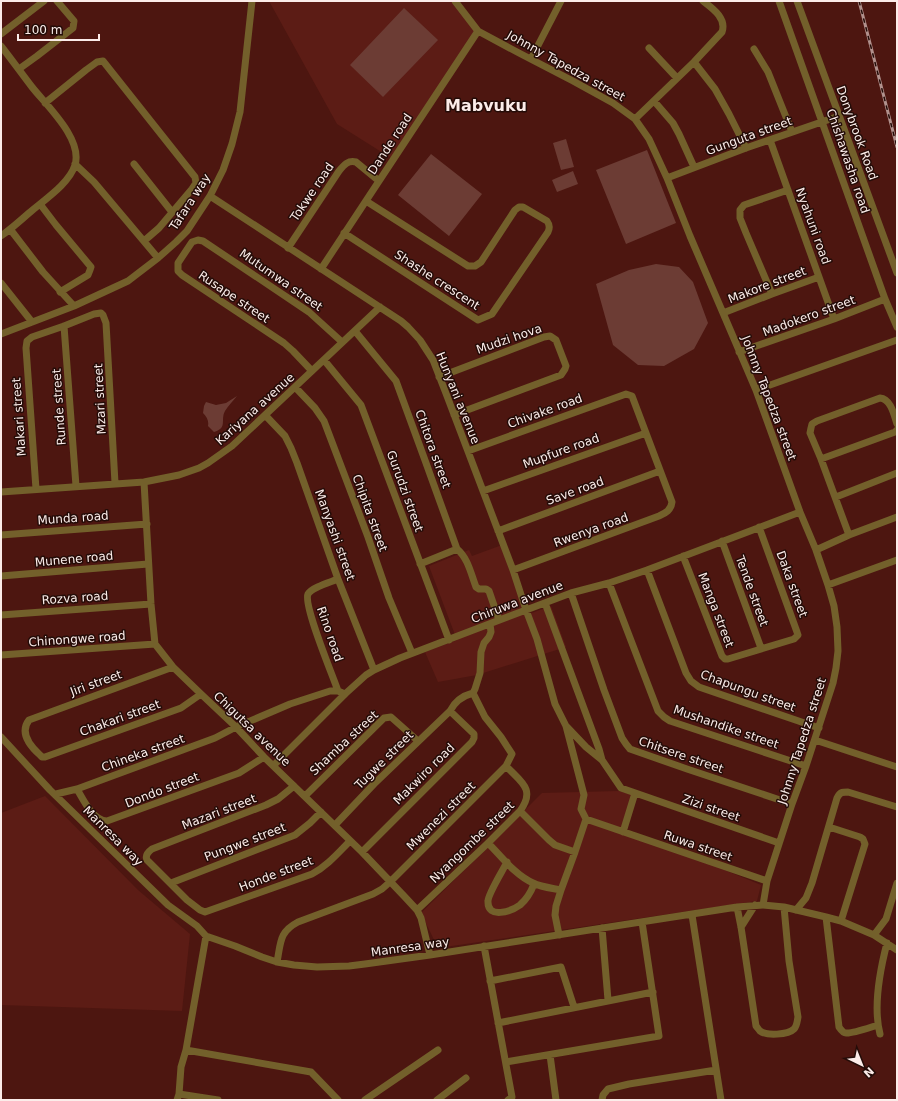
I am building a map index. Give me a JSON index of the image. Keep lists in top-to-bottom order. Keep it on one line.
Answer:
{"streets":{"street":["Johnny Tapedza street","Donybrook Road","Gunguta street","Dande road","Chishawasha road","Tokwe road","Tafara way","Nyahuni road","Mutumwa street","Shashe crescent","Makore street","Rusape street","Madokero street","Mudzi hova","Hunyani avenue","Mzari street","Runde street","Kariyana avenue","Chivake road","Makari street","Chitora street","Mupfure road","Gurudzi street","Save road","Chipita street","Munda road","Rwenya road","Manyashi street","Munene road","Daka street","Tende street","Rozva road","Chiruwa avenue","Manga street","Rino road","Chinongwe road","Jiri street","Chapungu street","Chakari street","Mushandike street","Chigutsa avenue","Shamba street","Chineka street","Chitsere street","Tugwe street","Makwiro road","Dondo street","Zizi street","Mazari street","Mwenezi street","Manresa way","Pungwe street","Nyangombe street","Ruwa street","Honde street"]},"crossings":[["Johnny Tapedza street","Gunguta street"],["Johnny Tapedza street","Dande road"],["Johnny Tapedza street","Makore street"],["Johnny Tapedza street","Madokero street"],["Johnny Tapedza street","Chiruwa avenue"],["Johnny Tapedza street","Chapungu street"],["Johnny Tapedza street","Mushandike street"],["Johnny Tapedza street","Chitsere street"],["Johnny Tapedza street","Zizi street"],["Johnny Tapedza street","Manresa way"],["Johnny Tapedza street","Ruwa street"],["Donybrook Road","Gunguta street"],["Gunguta street","Chishawasha road"],["Gunguta street","Nyahuni road"],["Dande road","Tokwe road"],["Dande road","Shashe crescent"],["Dande road","Hunyani avenue"],["Chishawasha road","Madokero street"],["Tokwe road","Hunyani avenue"],["Tafara way","Hunyani avenue"],["Nyahuni road","Makore street"],["Nyahuni road","Madokero street"],["Mutumwa street","Rusape street"],["Mutumwa street","Kariyana avenue"],["Rusape street","Kariyana avenue"],["Mudzi hova","Hunyani avenue"],["Hunyani avenue","Kariyana avenue"],["Hunyani avenue","Chivake road"],["Hunyani avenue","Mupfure road"],["Hunyani avenue","Save road"],["Hunyani avenue","Rwenya road"],["Hunyani avenue","Chiruwa avenue"],["Mzari street","Runde street"],["Mzari street","Kariyana avenue"],["Mzari street","Makari street"],["Runde street","Kariyana avenue"],["Runde street","Makari street"],["Kariyana avenue","Makari street"],["Kariyana avenue","Chitora street"],["Kariyana avenue","Gurudzi street"],["Kariyana avenue","Chipita street"],["Kariyana avenue","Manyashi street"],["Chivake road","Mupfure road"],["Chitora street","Chiruwa avenue"],["Gurudzi street","Chiruwa avenue"],["Save road","Rwenya road"],["Chipita street","Chiruwa avenue"],["Manyashi street","Chiruwa avenue"],["Manyashi street","Rino road"],["Daka street","Tende street"],["Daka street","Chiruwa avenue"],["Daka street","Manga street"],["Tende street","Chiruwa avenue"],["Tende street","Manga street"],["Chiruwa avenue","Manga street"],["Chiruwa avenue","Rino road"],["Chiruwa avenue","Chapungu street"],["Chiruwa avenue","Mushandike street"],["Chiruwa avenue","Chigutsa avenue"],["Chiruwa avenue","Chineka street"],["Chiruwa avenue","Chitsere street"],["Rino road","Chineka street"],["Chinongwe road","Chigutsa avenue"],["Jiri street","Chakari street"],["Jiri street","Chigutsa avenue"],["Chakari street","Chigutsa avenue"],["Chigutsa avenue","Shamba street"],["Chigutsa avenue","Chineka street"],["Chigutsa avenue","Tugwe street"],["Chigutsa avenue","Makwiro road"],["Chigutsa avenue","Dondo street"],["Chigutsa avenue","Mazari street"],["Chigutsa avenue","Mwenezi street"],["Chigutsa avenue","Manresa way"],["Chigutsa avenue","Pungwe street"],["Chigutsa avenue","Nyangombe street"],["Chigutsa avenue","Honde street"],["Shamba street","Tugwe street"],["Chineka street","Dondo street"],["Chineka street","Manresa way"],["Tugwe street","Makwiro road"],["Mazari street","Pungwe street"],["Mazari street","Honde street"],["Mwenezi street","Manresa way"],["Mwenezi street","Nyangombe street"],["Pungwe street","Honde street"]],"districts":["Mabvuku"],"scale_bar":"100 m","north":"bottom right"}
